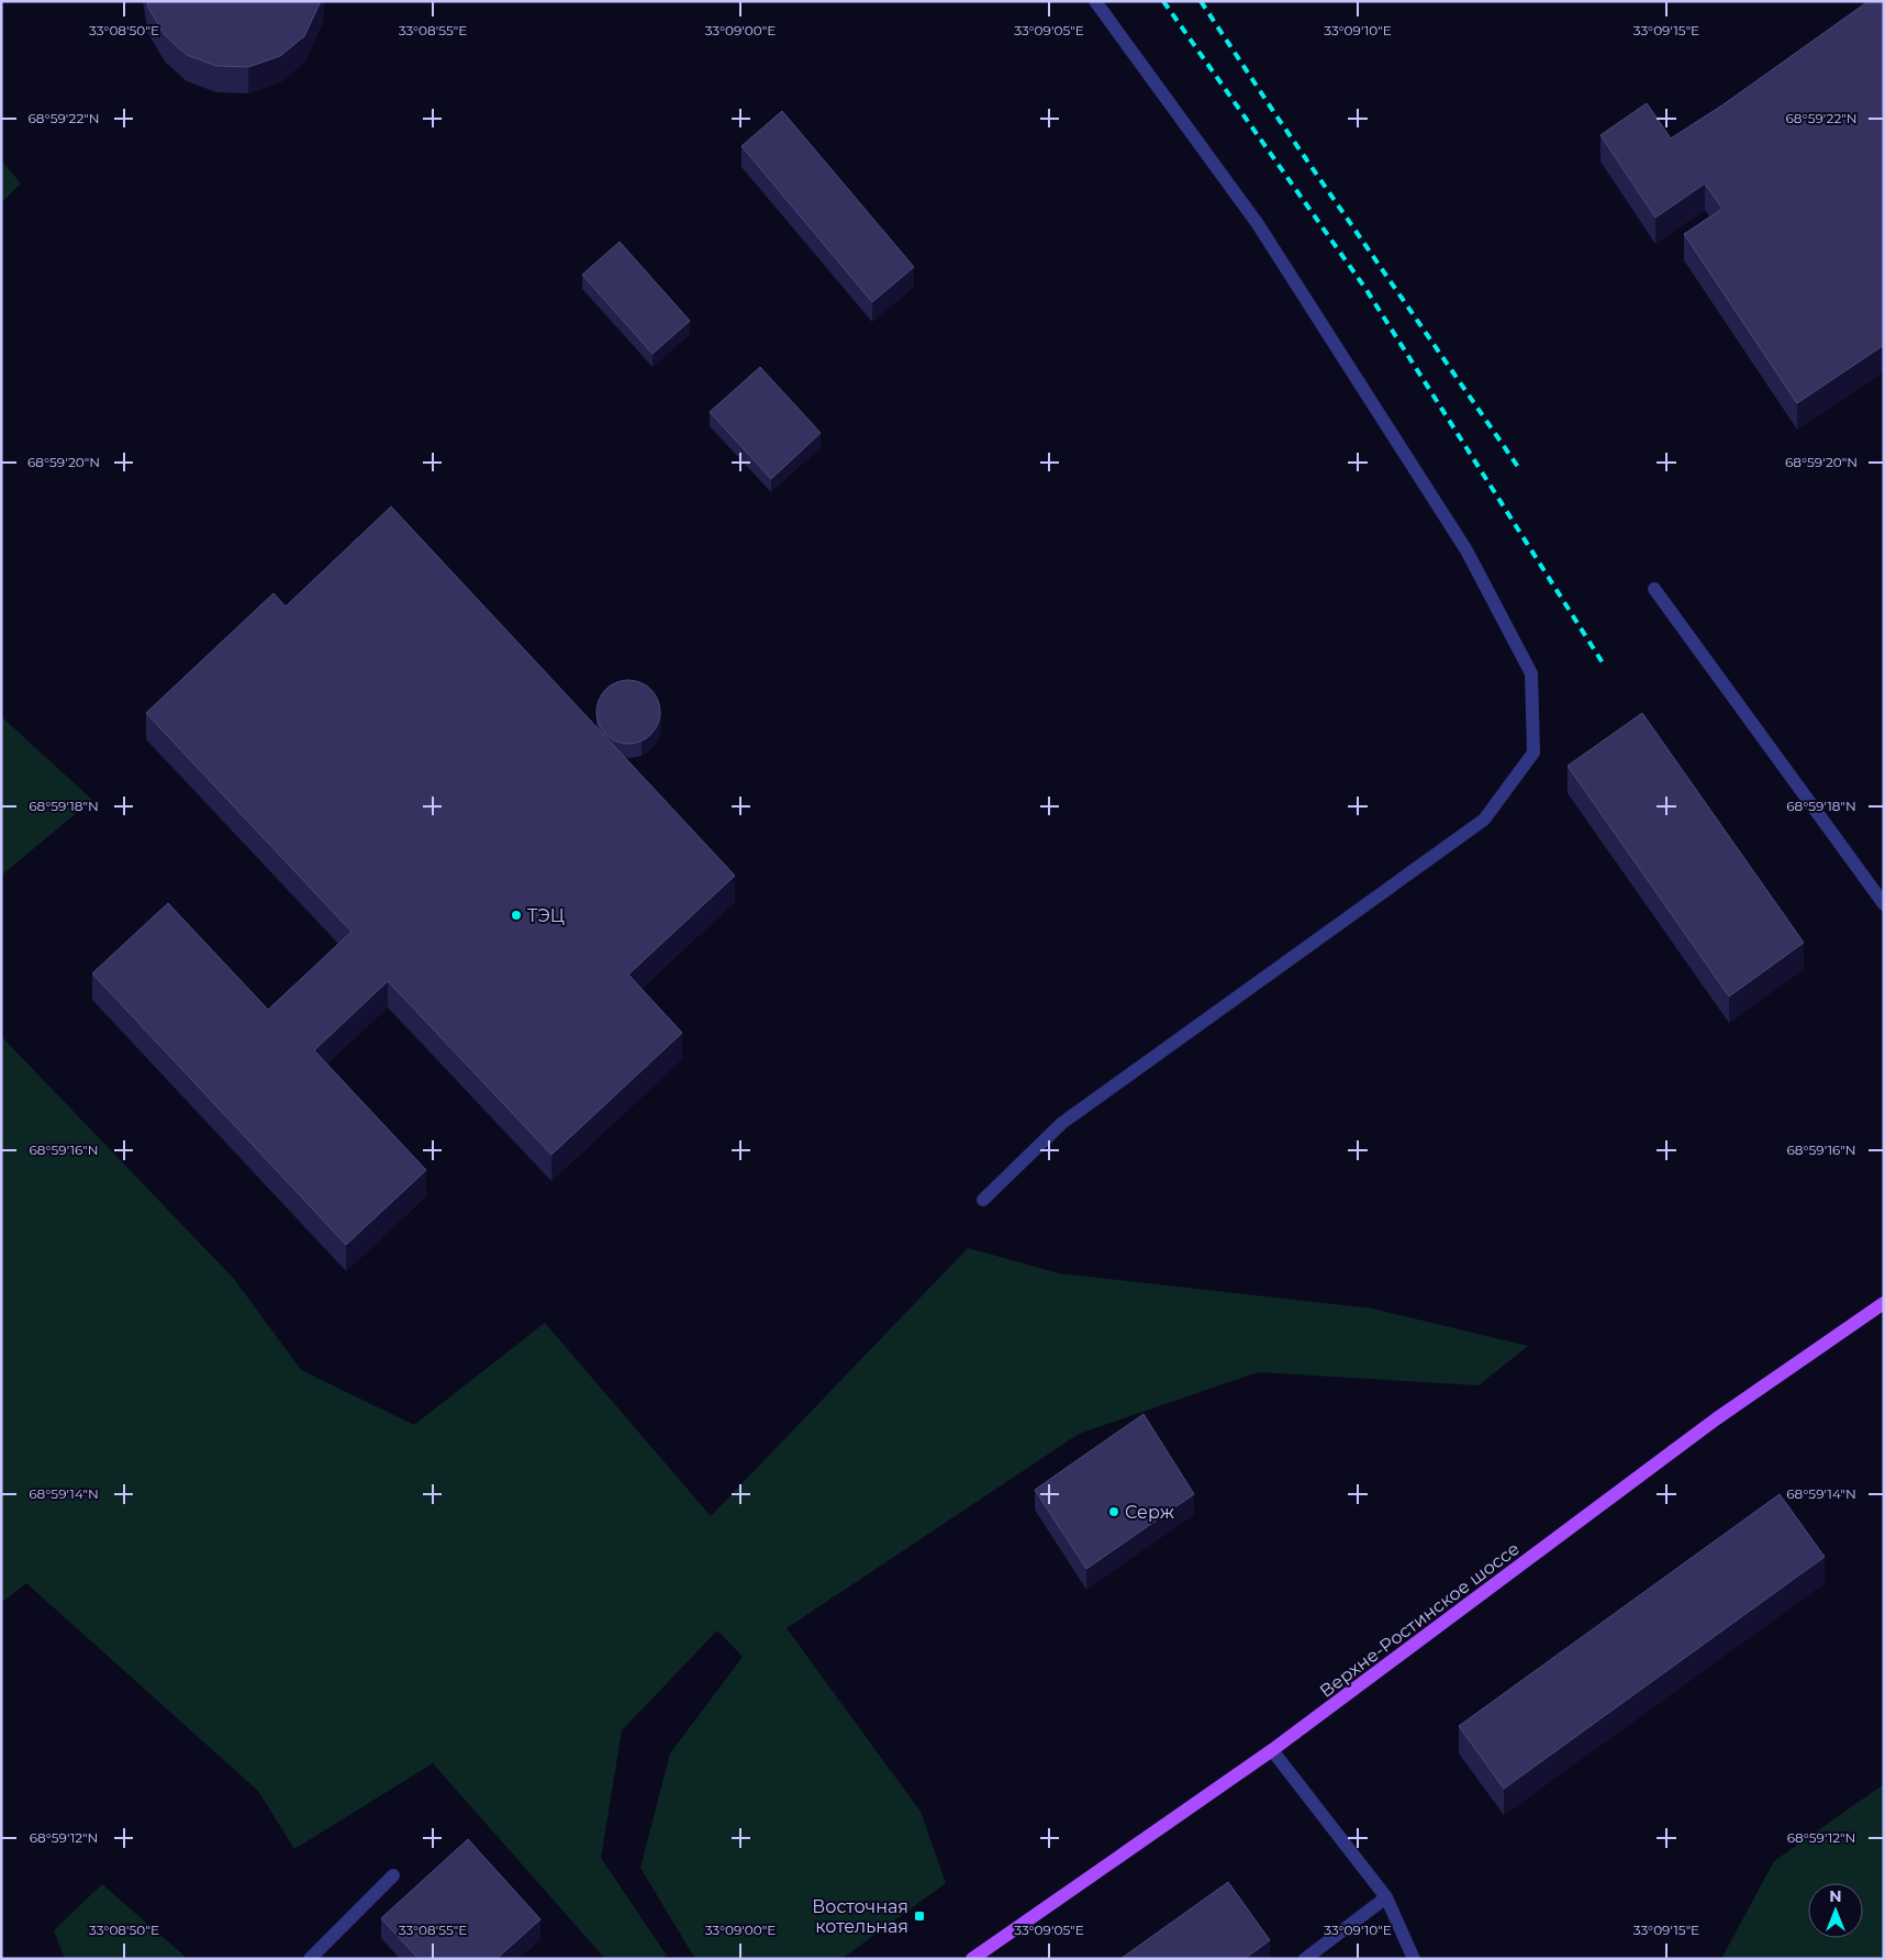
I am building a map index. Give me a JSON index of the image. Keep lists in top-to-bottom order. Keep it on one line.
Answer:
{"streets":{"main road":["Верхне-Ростинское шоссе"]},"places":{"other":["ТЭЦ","Серж"],"transit":["Восточная котельная"]},"north":"top","coordinates":["33°08'50\"E","33°08'55\"E","33°09'00\"E","33°09'05\"E","33°09'10\"E","33°09'15\"E","68°59'22\"N","68°59'20\"N","68°59'18\"N","68°59'16\"N","68°59'14\"N","68°59'12\"N"]}
